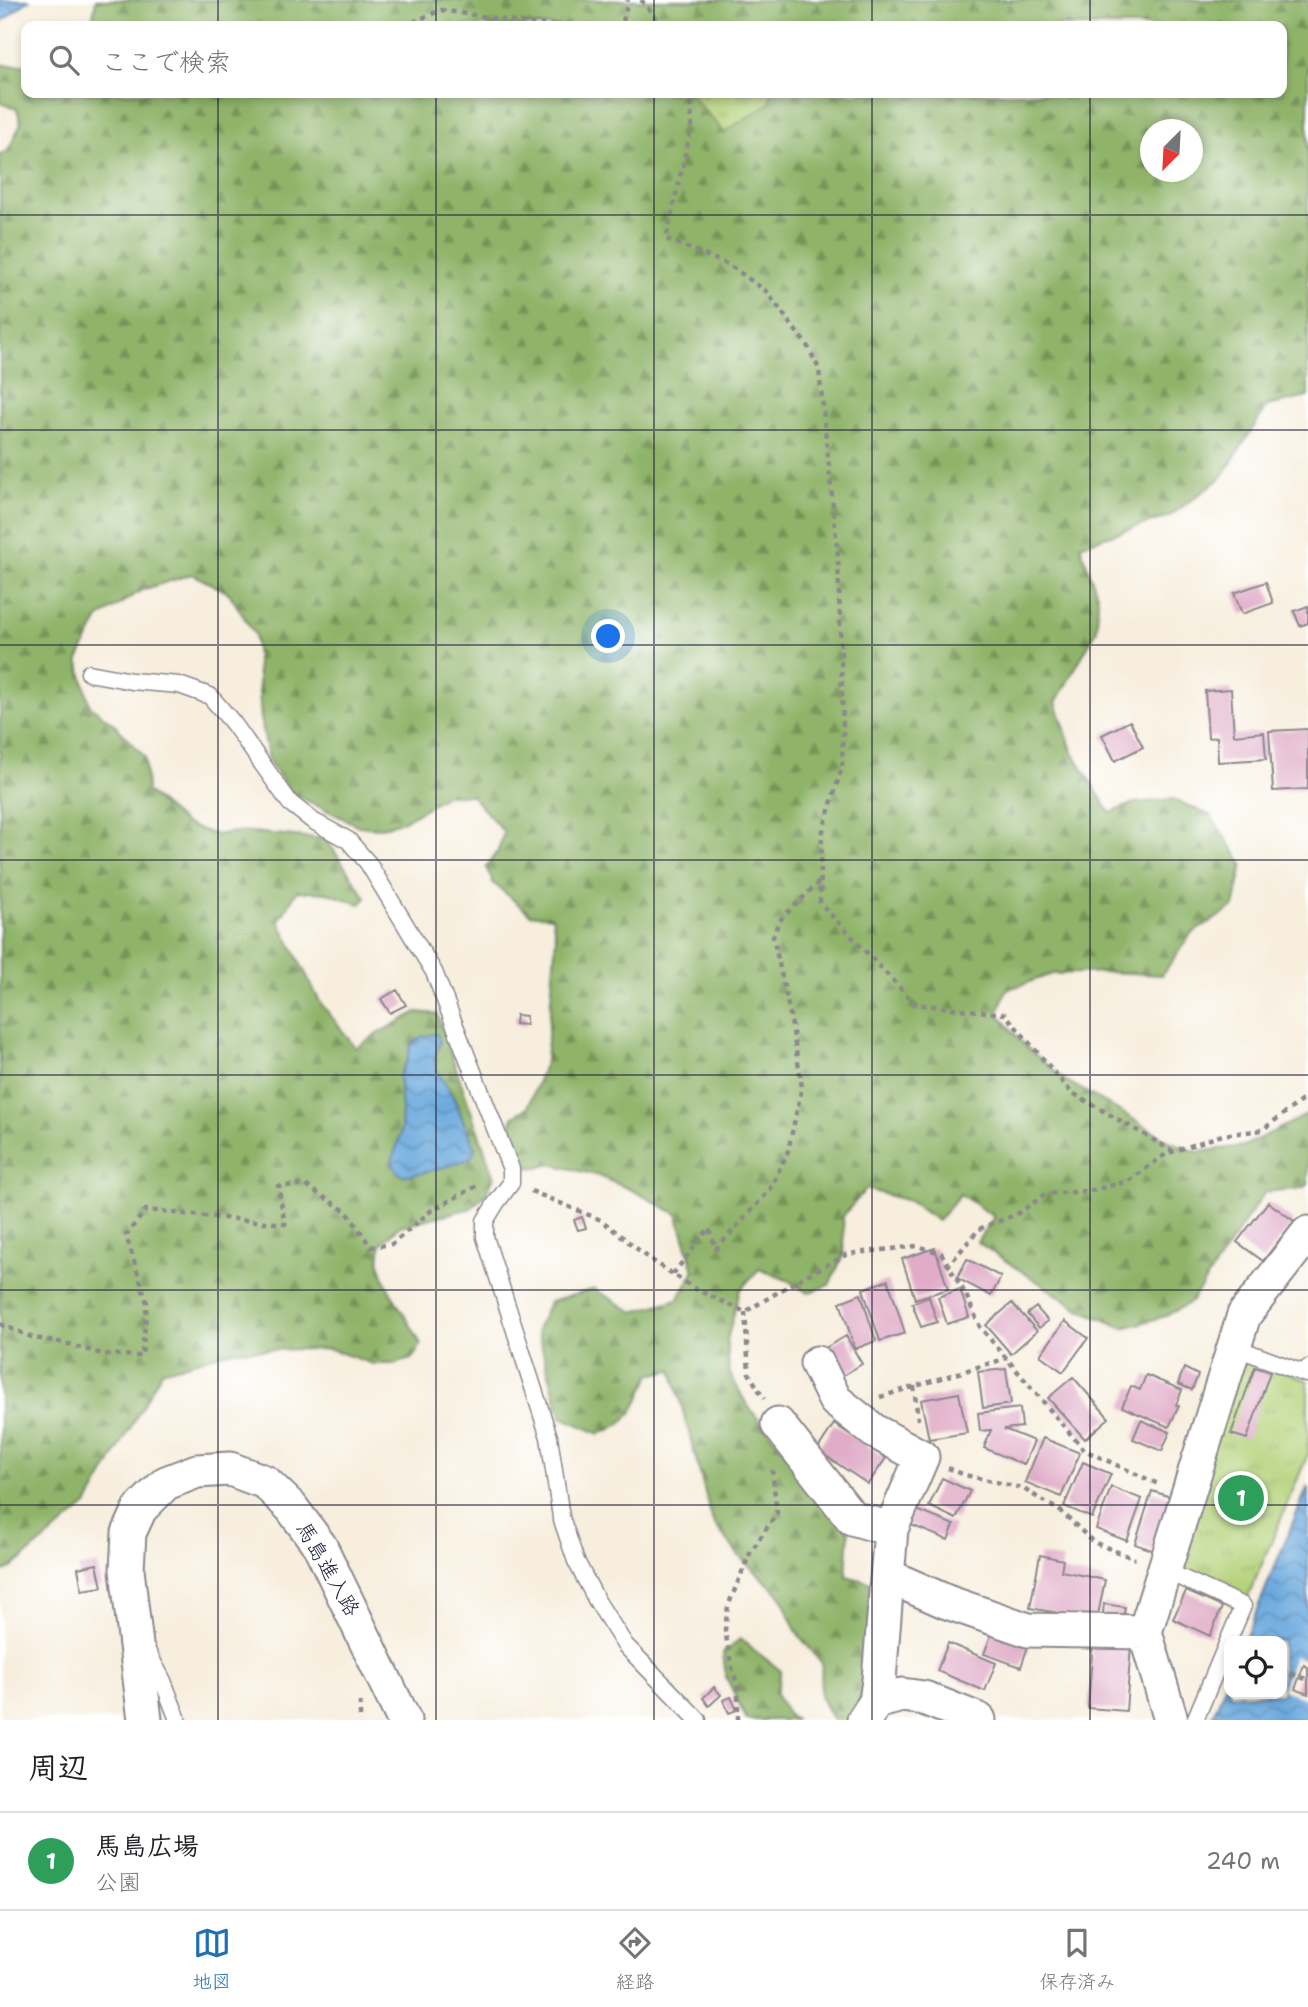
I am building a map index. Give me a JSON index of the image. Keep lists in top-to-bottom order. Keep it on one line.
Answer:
{"streets":{"street":["馬島進入路"]},"north":"bottom left","page":{"search":"ここで検索","pins":"1","heading":"周辺","list":[{"mark":"1","name":"馬島広場","note":"公園","value":"240 m"}],"nav":["地図","経路","保存済み"]}}
